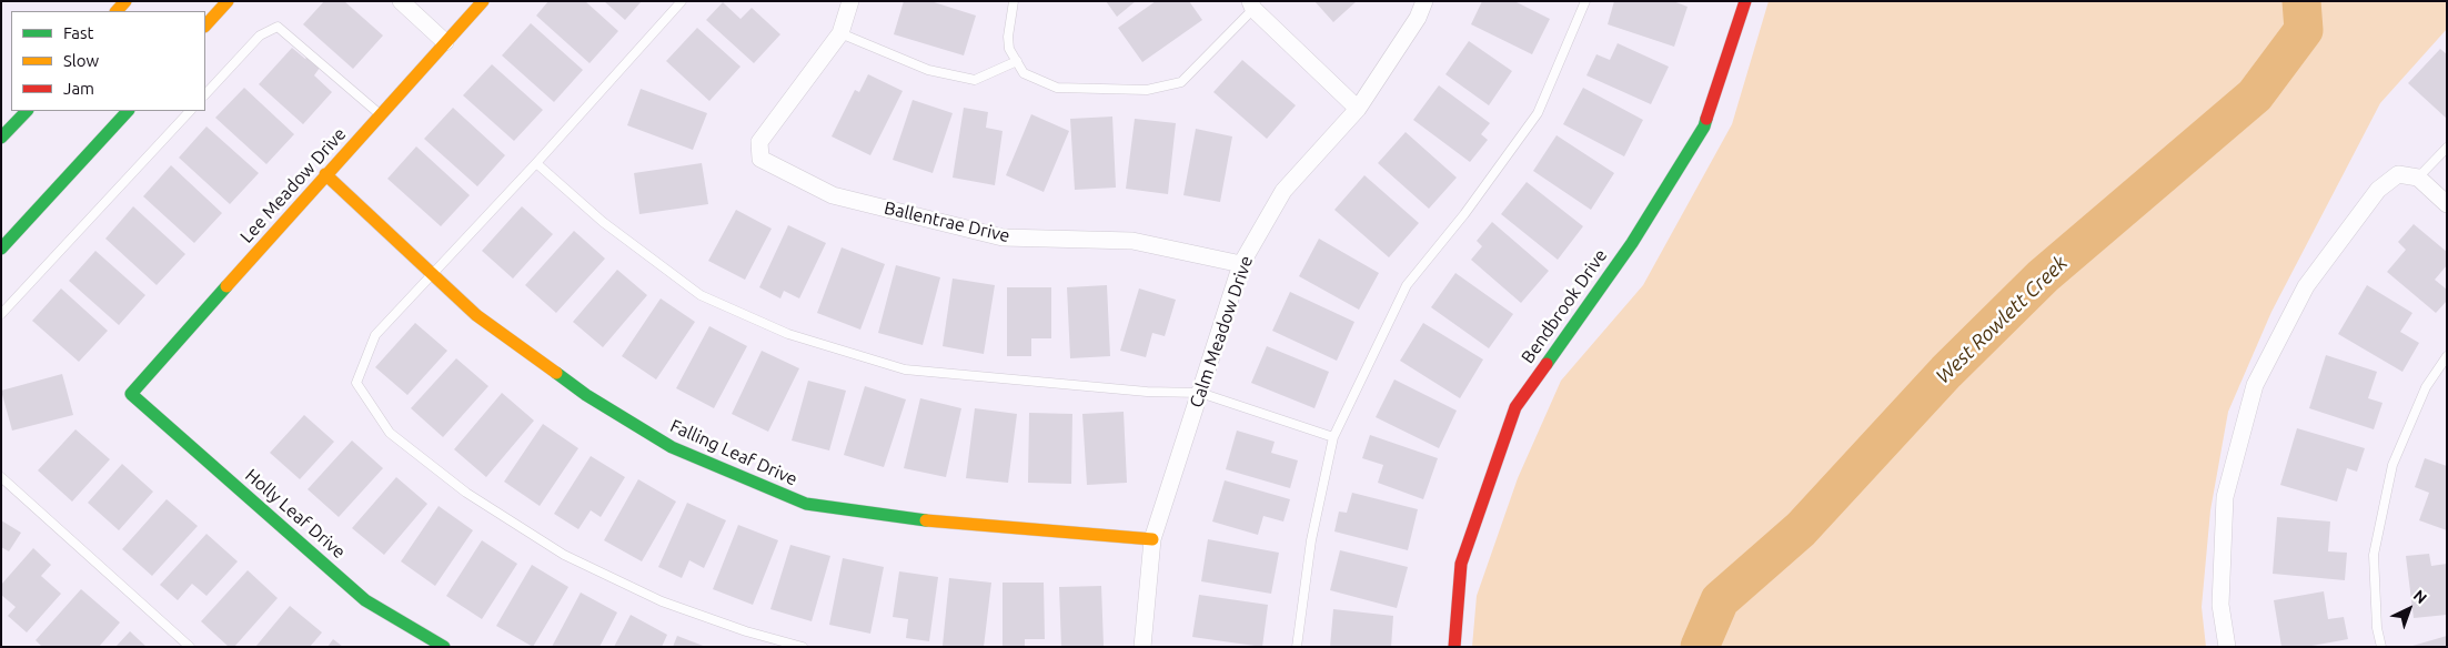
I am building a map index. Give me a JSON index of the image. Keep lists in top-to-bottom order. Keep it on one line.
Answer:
{"streets":{"street":["Lee Meadow Drive","Ballentrae Drive","Bendbrook Drive","Calm Meadow Drive","Falling Leaf Drive","Holly Leaf Drive"]},"crossings":[["Lee Meadow Drive","Falling Leaf Drive"],["Lee Meadow Drive","Holly Leaf Drive"],["Ballentrae Drive","Calm Meadow Drive"],["Calm Meadow Drive","Falling Leaf Drive"]],"water":["West Rowlett Creek"],"legend":["Fast","Slow","Jam"],"north":"top right"}
